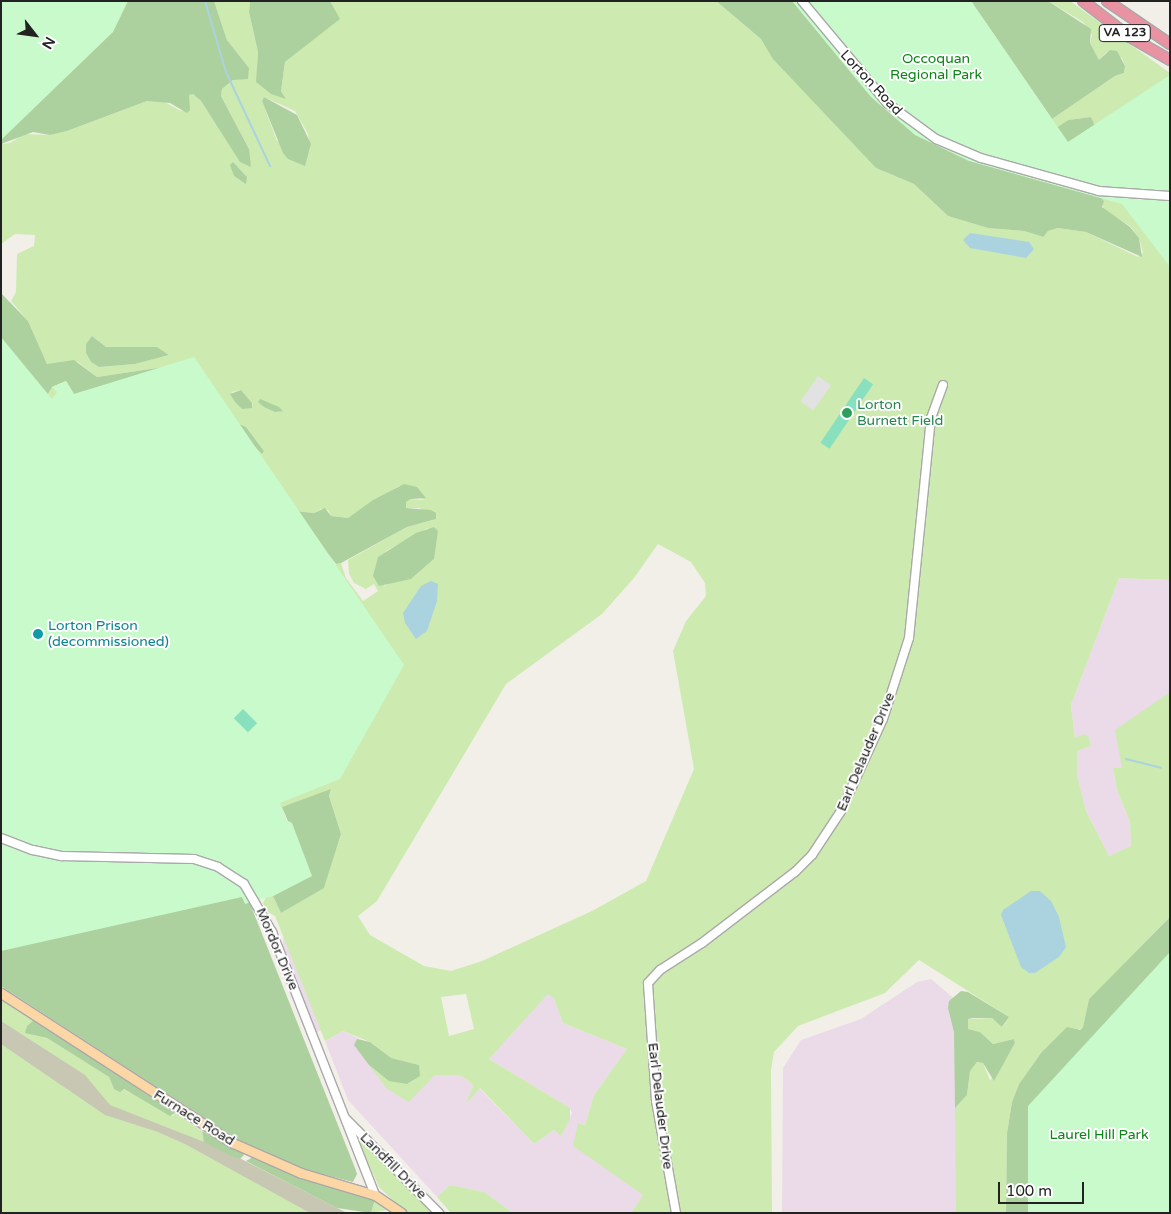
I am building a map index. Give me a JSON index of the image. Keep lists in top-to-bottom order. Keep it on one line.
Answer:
{"streets":{"highway":["VA 123"],"main road":["Furnace Road"],"street":["Lorton Road","Earl Delauder Drive","Mordor Drive","Landfill Drive"]},"crossings":[["Mordor Drive","Furnace Road"],["Mordor Drive","Landfill Drive"]],"parks":["Occoquan Regional Park","Laurel Hill Park"],"places":["Lorton Burnett Field","Lorton Prison (decommissioned)"],"scale_bar":"100 m","north":"bottom right"}
